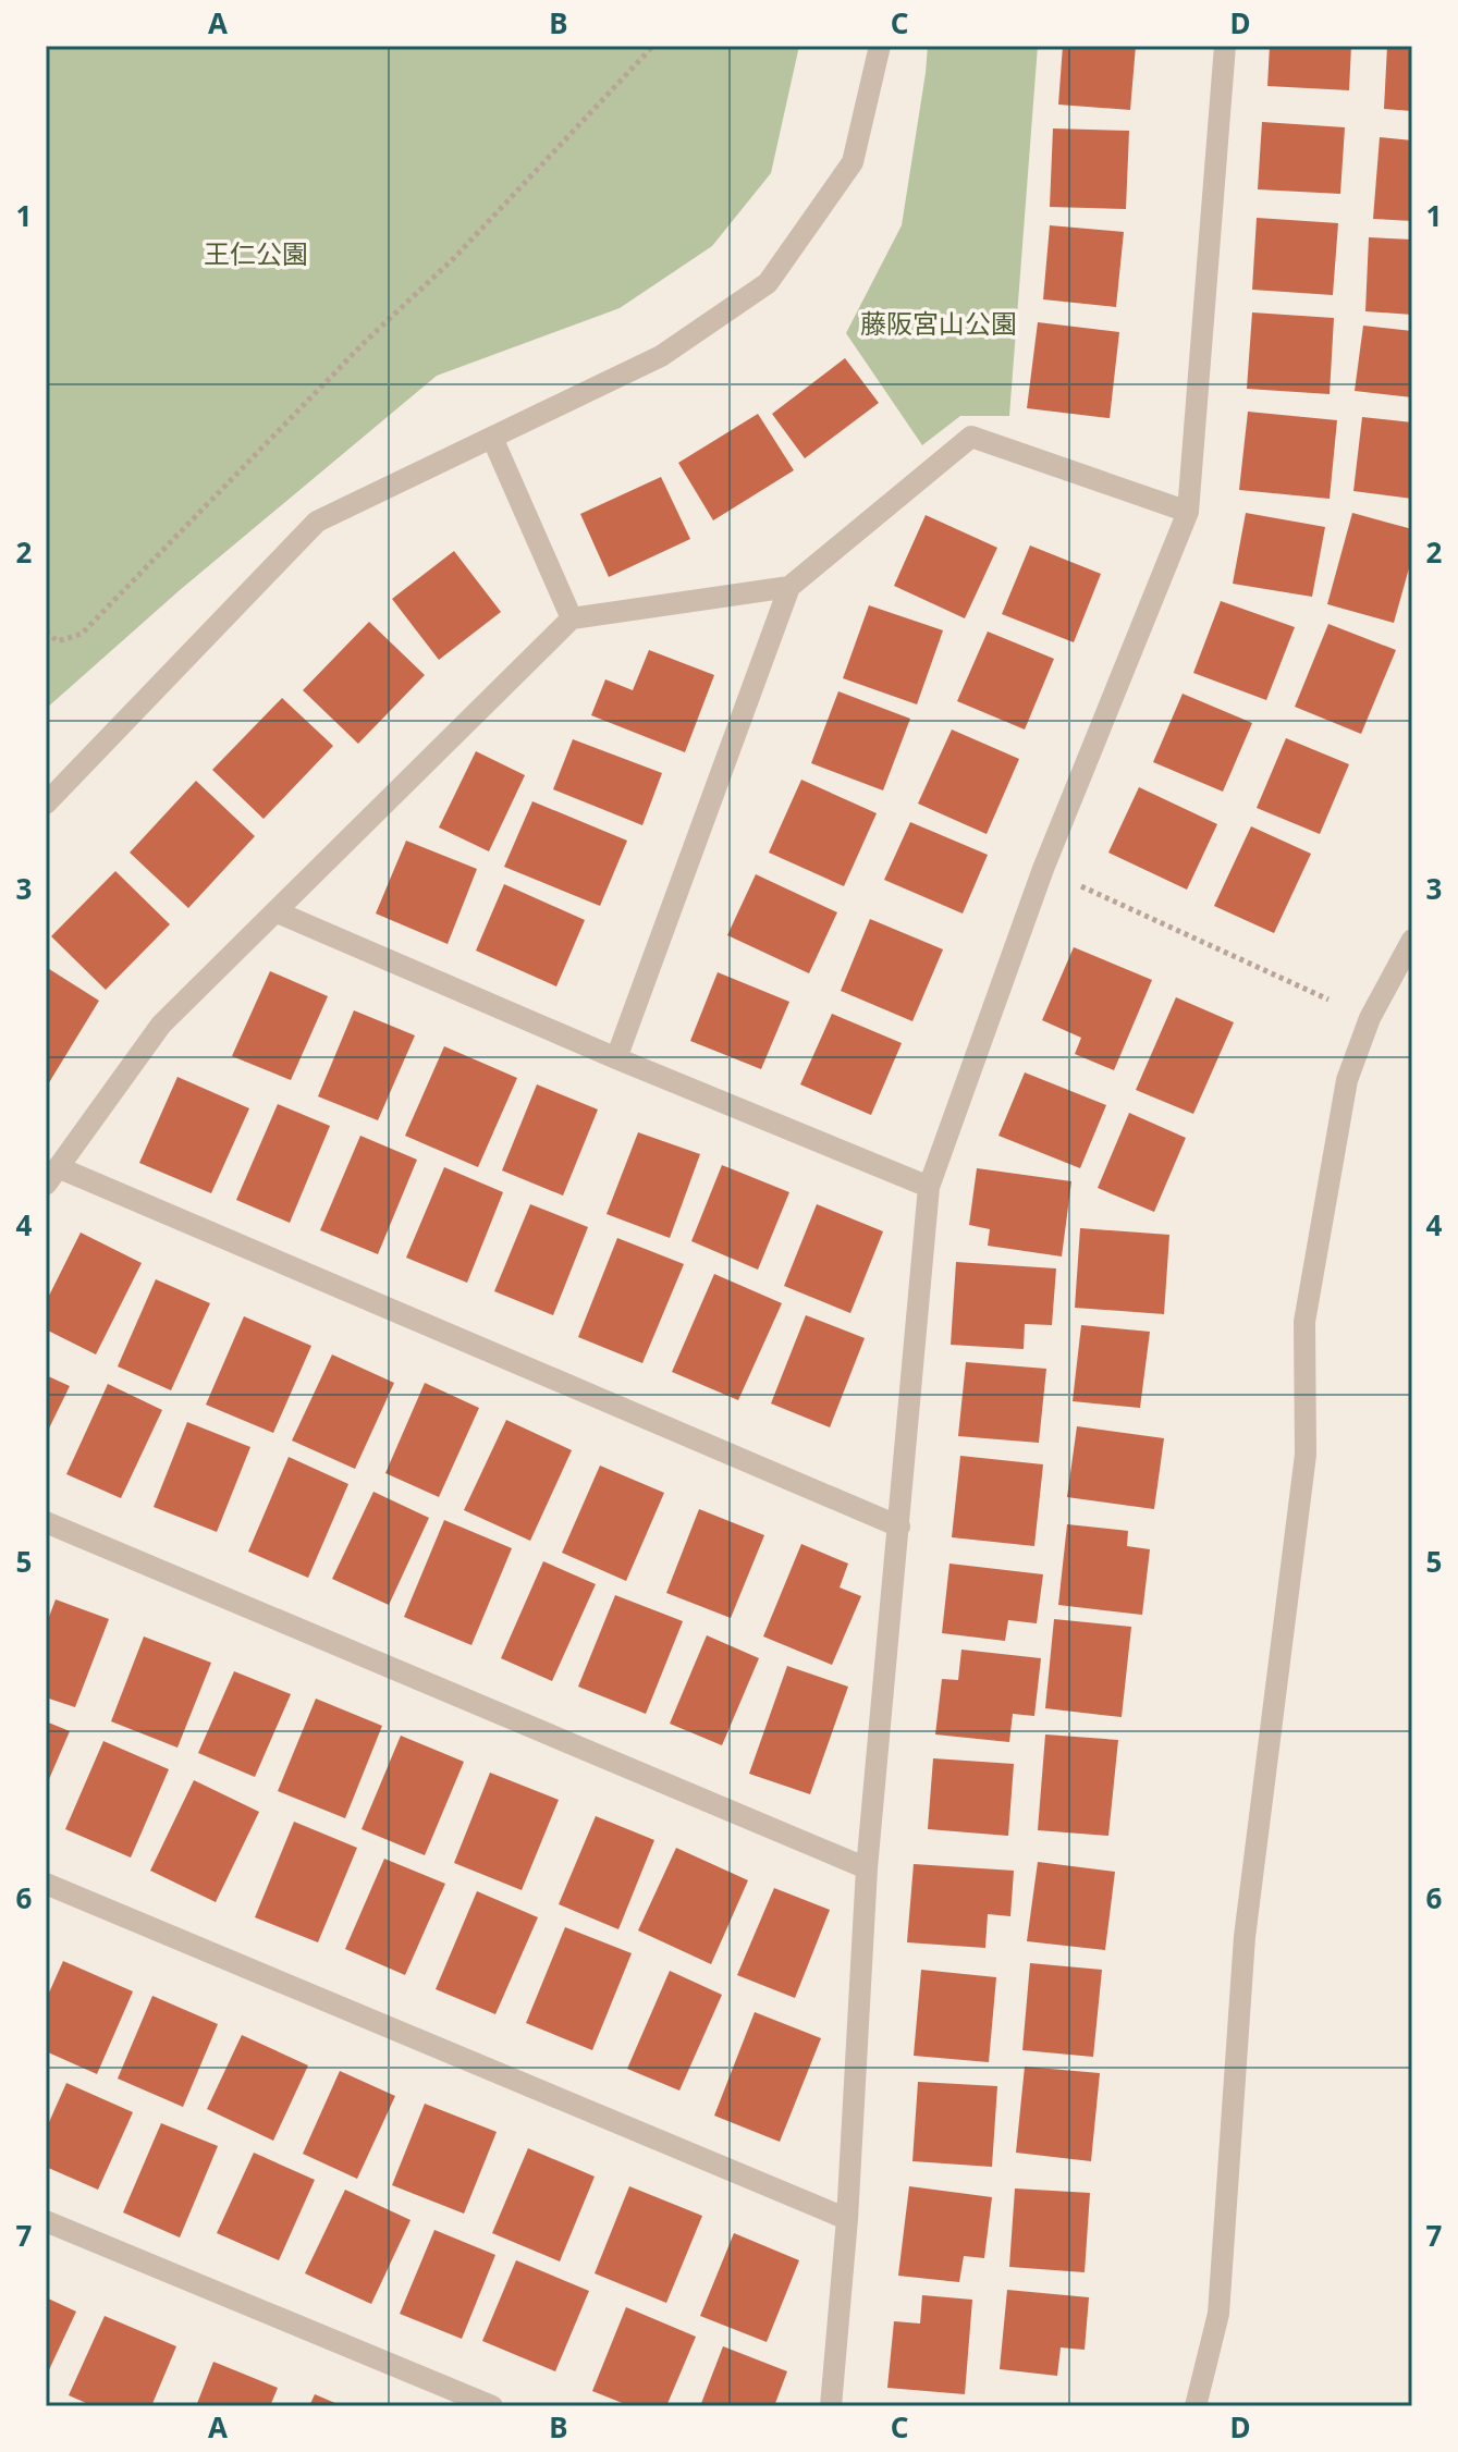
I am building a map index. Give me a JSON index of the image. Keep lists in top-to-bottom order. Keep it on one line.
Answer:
{"parks":["王仁公園","藤阪宮山公園"],"grid":{"columns":["A","B","C","D"],"rows":["1","2","3","4","5","6","7"]}}
